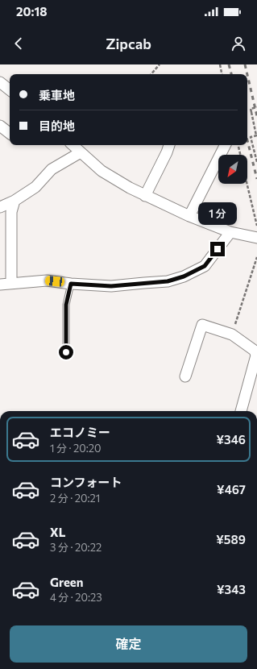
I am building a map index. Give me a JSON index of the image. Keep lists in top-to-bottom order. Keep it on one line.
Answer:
{"north":"bottom left","page":{"status":"20:18","header":"Zipcab","banner":["乗車地","目的地"],"bubble":"1 分","list":[{"name":"エコノミー","note":"1 分 · 20:20","value":"¥346"},{"name":"コンフォート","note":"2 分 · 20:21","value":"¥467"},{"name":"XL","note":"3 分 · 20:22","value":"¥589"},{"name":"Green","note":"4 分 · 20:23","value":"¥343"}],"buttons":"確定"}}
